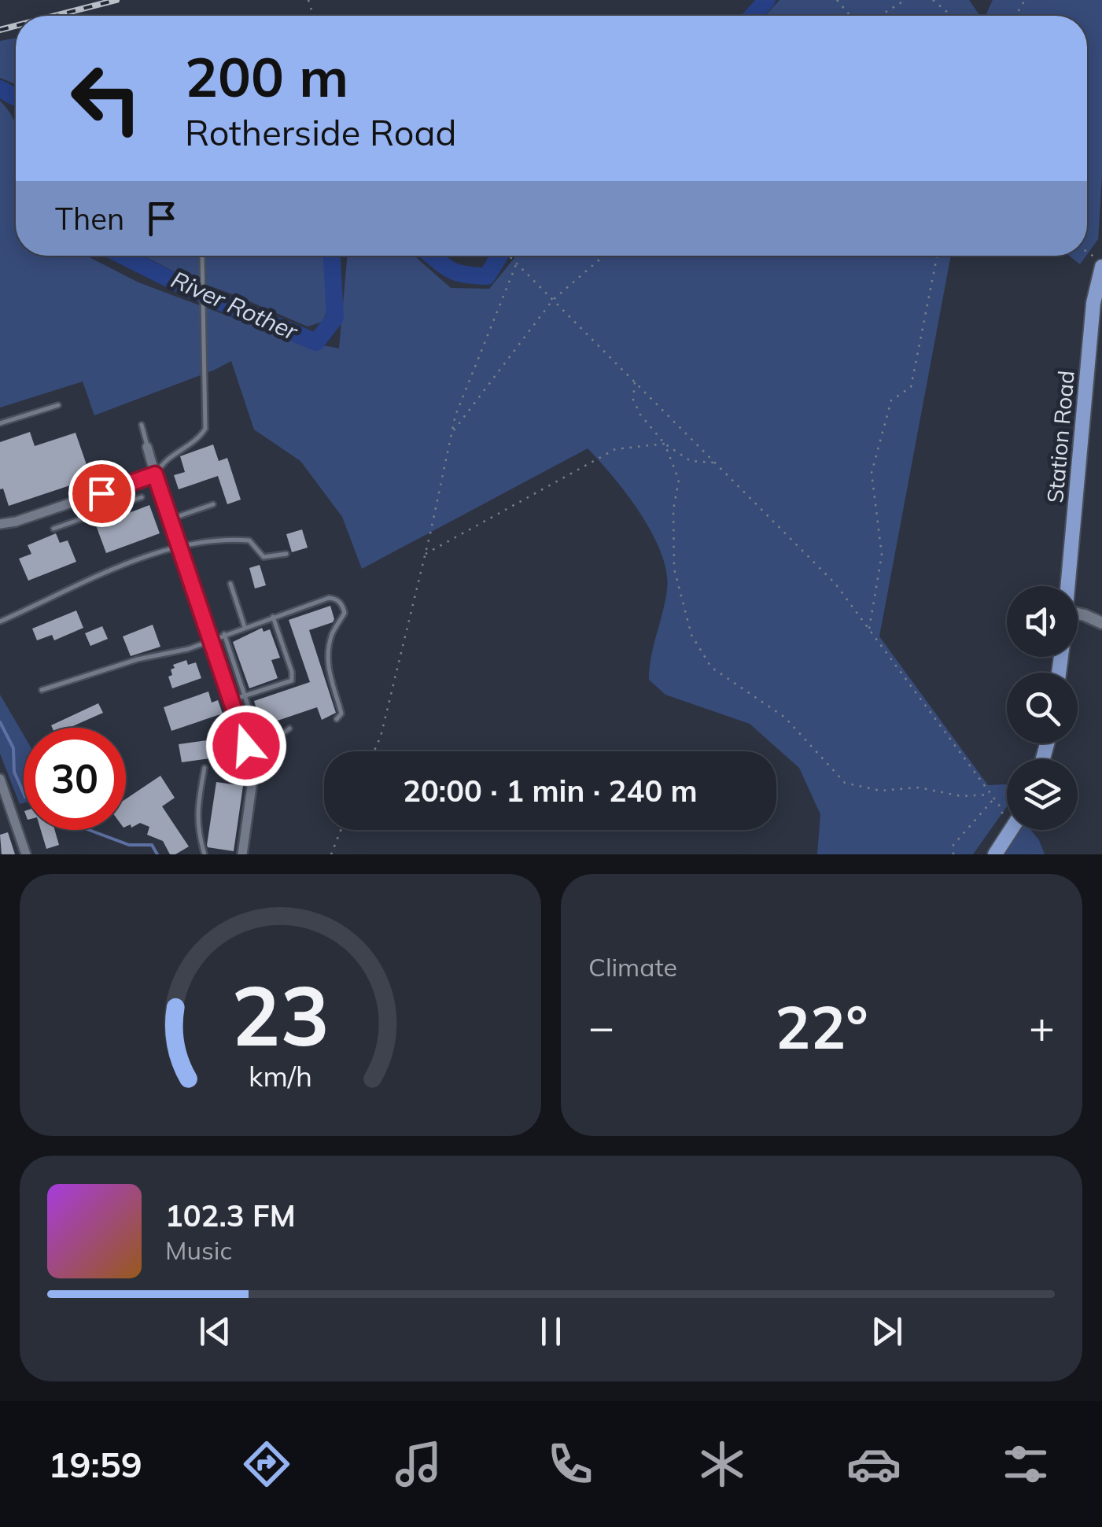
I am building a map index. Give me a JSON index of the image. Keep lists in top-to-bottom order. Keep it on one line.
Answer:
{"streets":{"main road":["Station Road"]},"water":["River Rother"],"page":{"turn":["200 m","Rotherside Road"],"then":"Then","limit":"30","trip":"20:00 · 1 min · 240 m","tile":"Climate","heat":["−","22°","+"],"song":["102.3 FM","Music"],"tabs":"19:59","gauge":["23","km/h"]}}
